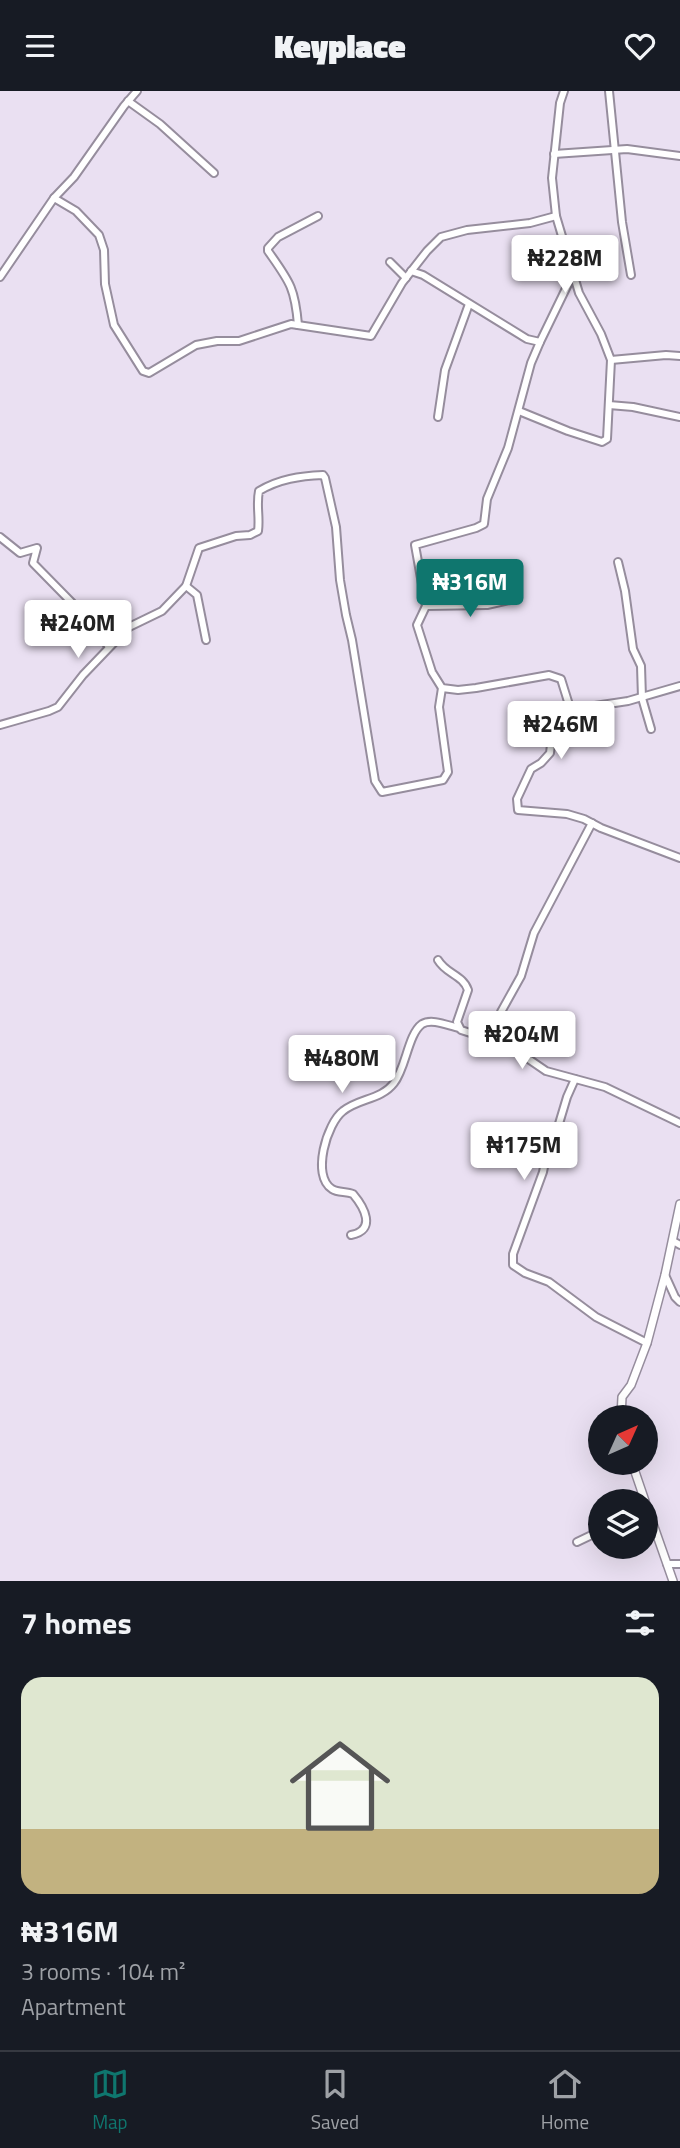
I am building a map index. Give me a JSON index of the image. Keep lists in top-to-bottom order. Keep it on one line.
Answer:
{"north":"top right","page":{"header":"Keyplace","price":["₦228M","₦316M","₦240M","₦246M","₦204M","₦480M","₦175M"],"heading":"7 homes","list":[{"name":"₦316M","note":"3 rooms · 104 m² · Apartment"}],"tabs":["Map","Saved","Home"]}}
